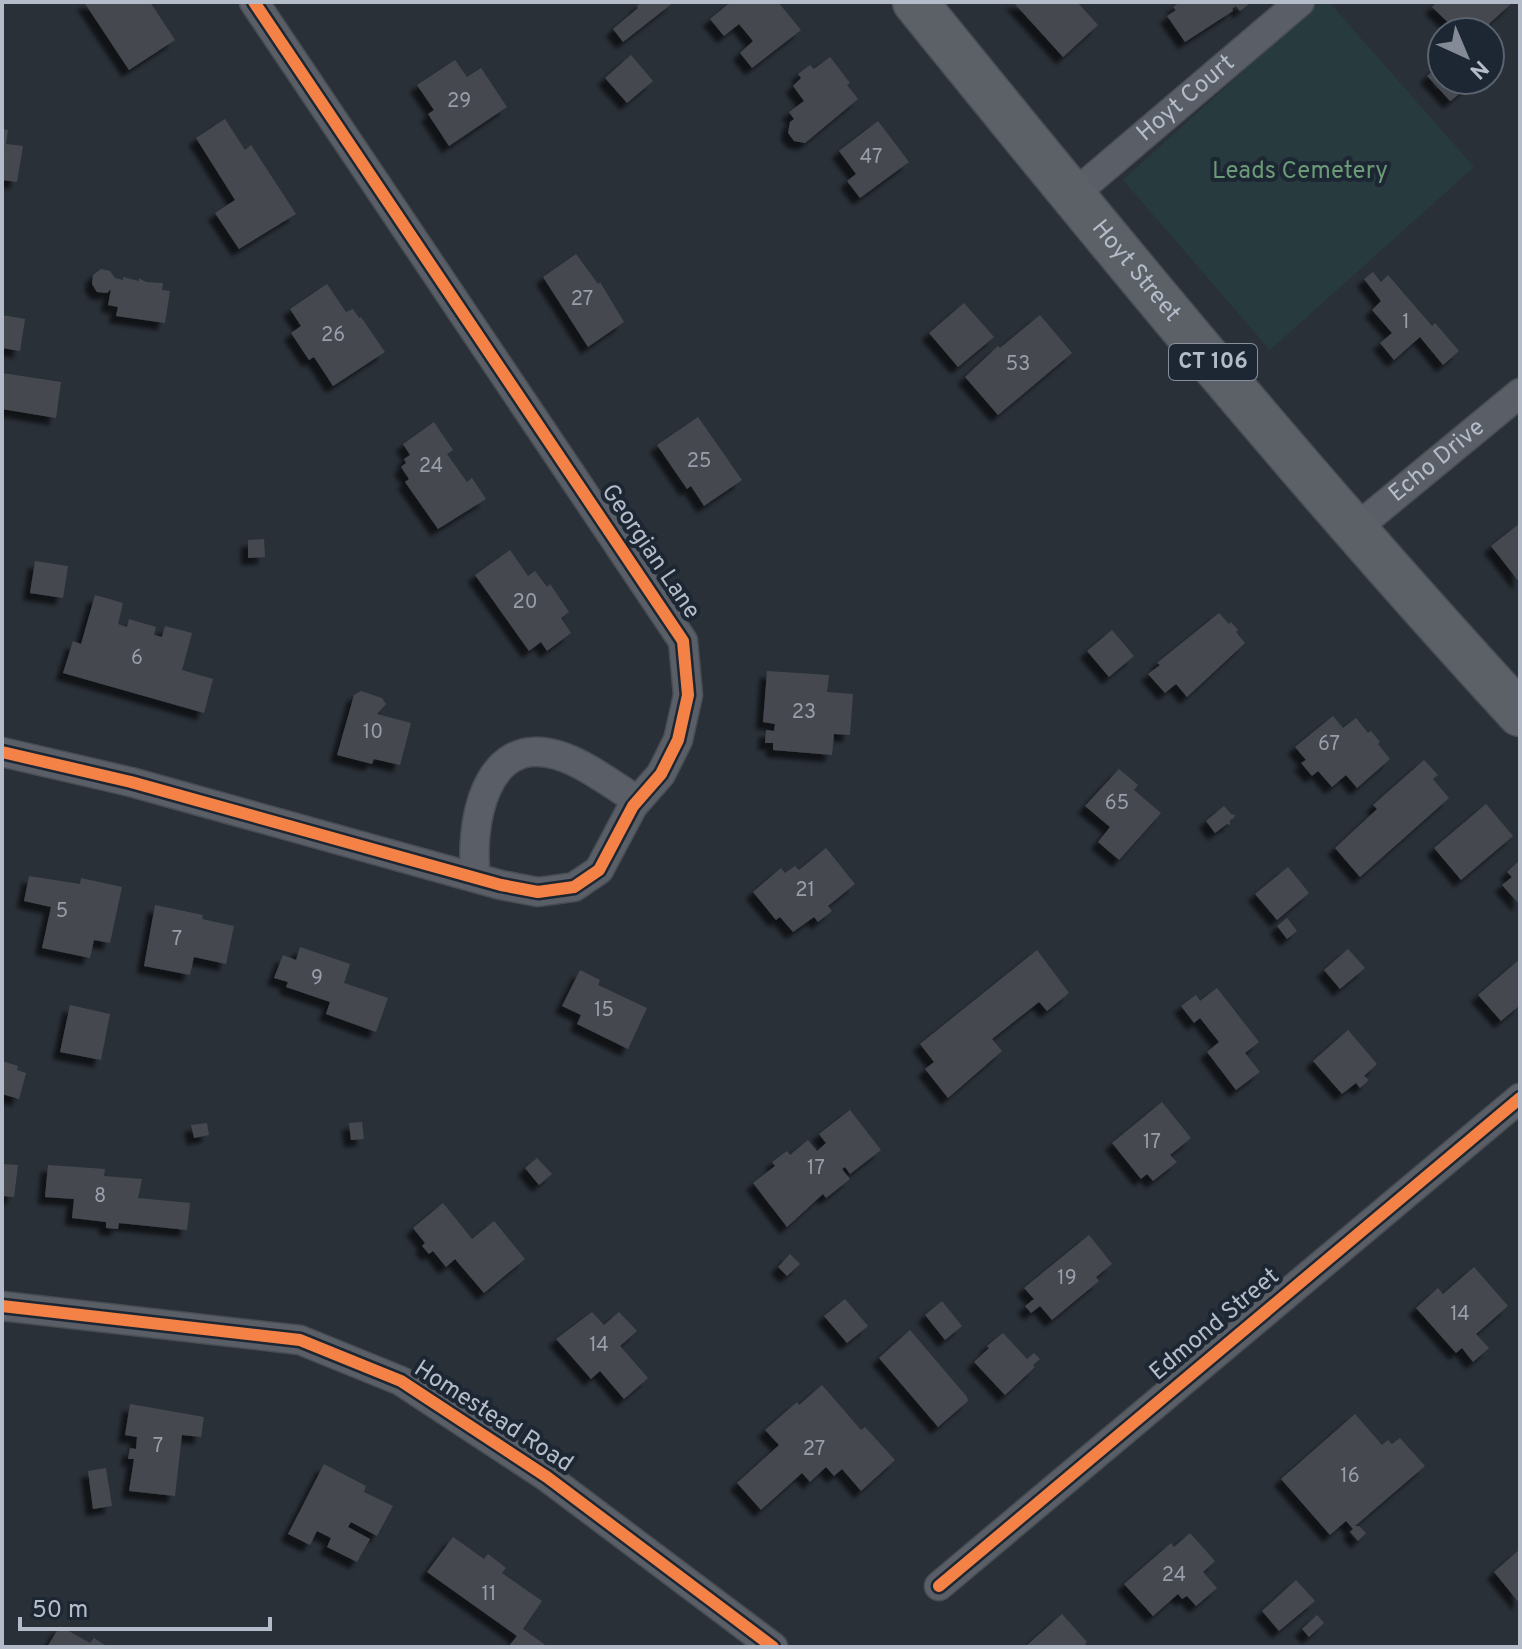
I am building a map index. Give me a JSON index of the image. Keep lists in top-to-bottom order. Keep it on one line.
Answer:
{"streets":{"main road":["Hoyt Street","CT 106"],"street":["Hoyt Court","Echo Drive","Georgian Lane","Edmond Street","Homestead Road"]},"crossings":[["Hoyt Court","Hoyt Street"],["Hoyt Street","Echo Drive"]],"parks":["Leads Cemetery"],"house_numbers":["29","47","27","1","26","53","25","24","20","6","23","10","67","65","21","5","7","9","15","17","17","8","19","14","14","7","27","16","24","11"],"scale_bar":"50 m","north":"bottom right"}
